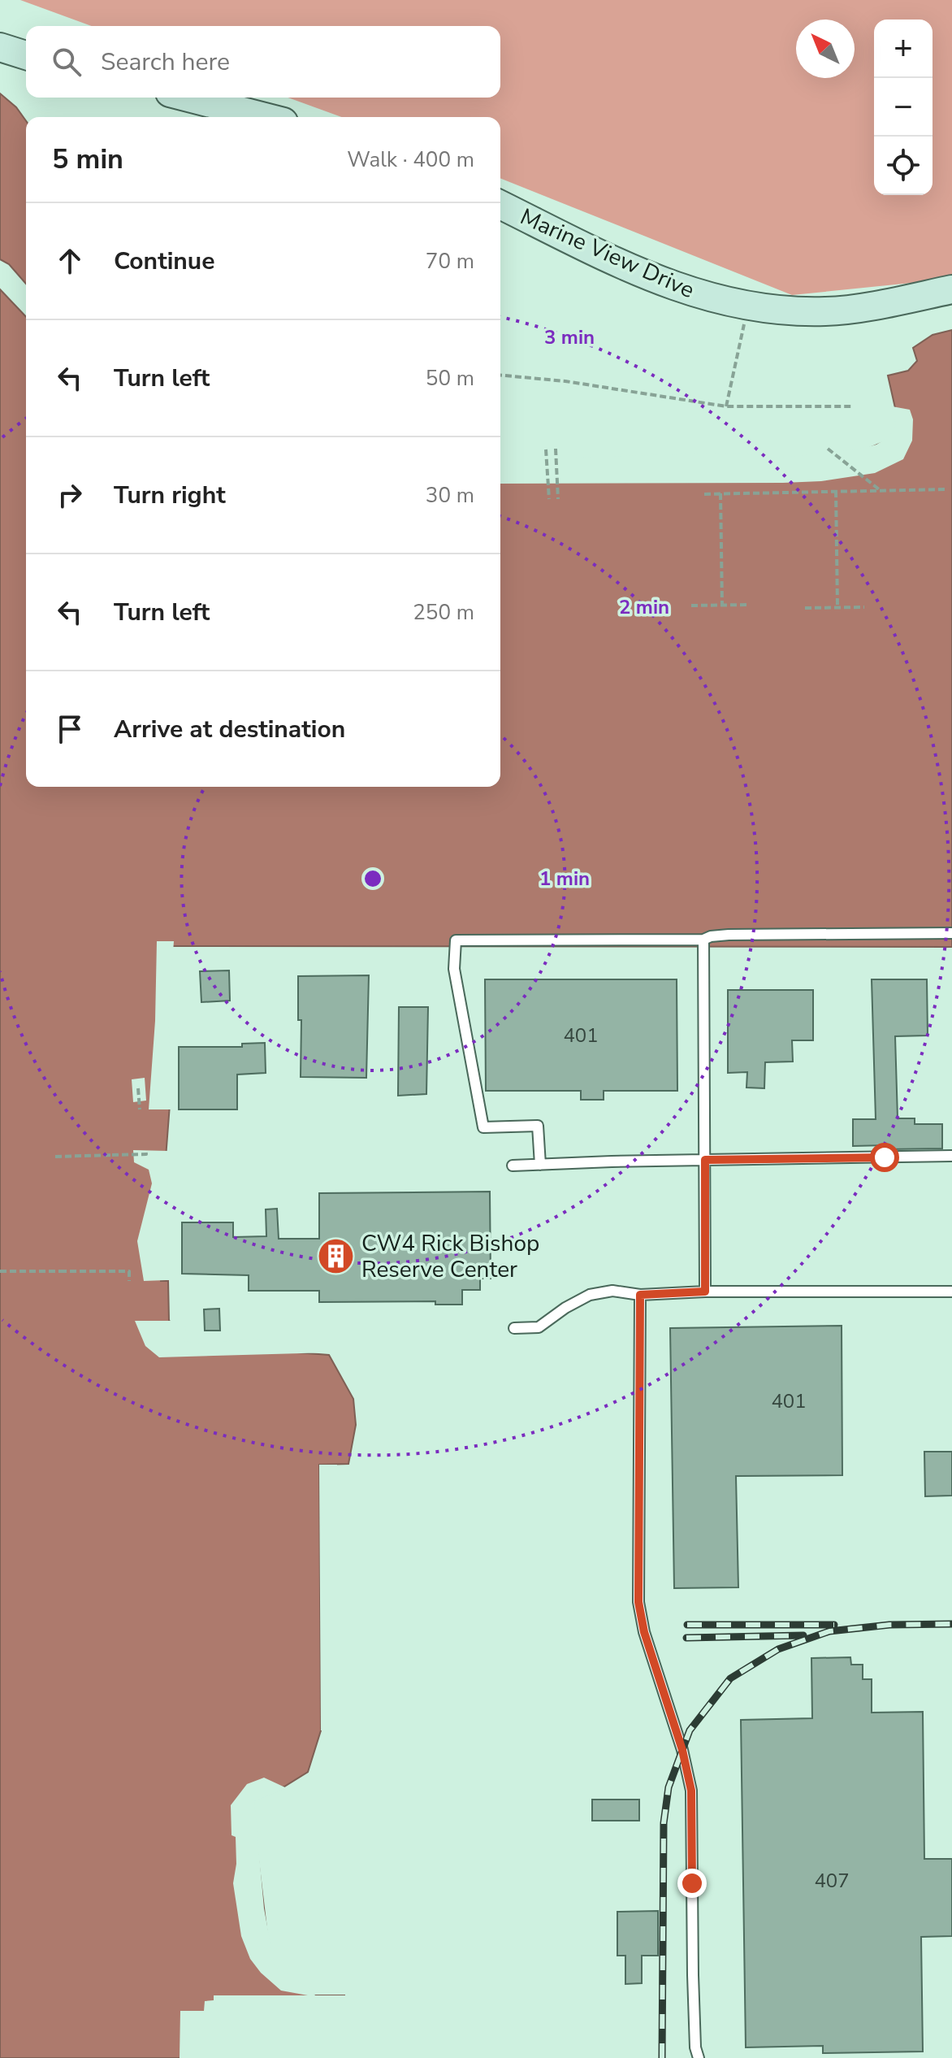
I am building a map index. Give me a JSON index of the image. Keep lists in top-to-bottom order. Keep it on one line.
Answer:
{"streets":{"main road":["Marine View Drive"]},"places":{"building":["CW4 Rick Bishop Reserve Center"]},"house_numbers":["401","401","407"],"north":"top left","page":{"map_buttons":["+","−"],"search":"Search here","heading":["5 min","Walk · 400 m"],"list":[["Continue","70 m"],["Turn left","50 m"],["Turn right","30 m"],["Turn left","250 m"],"Arrive at destination"]},"rings":["3 min","2 min","1 min"]}
